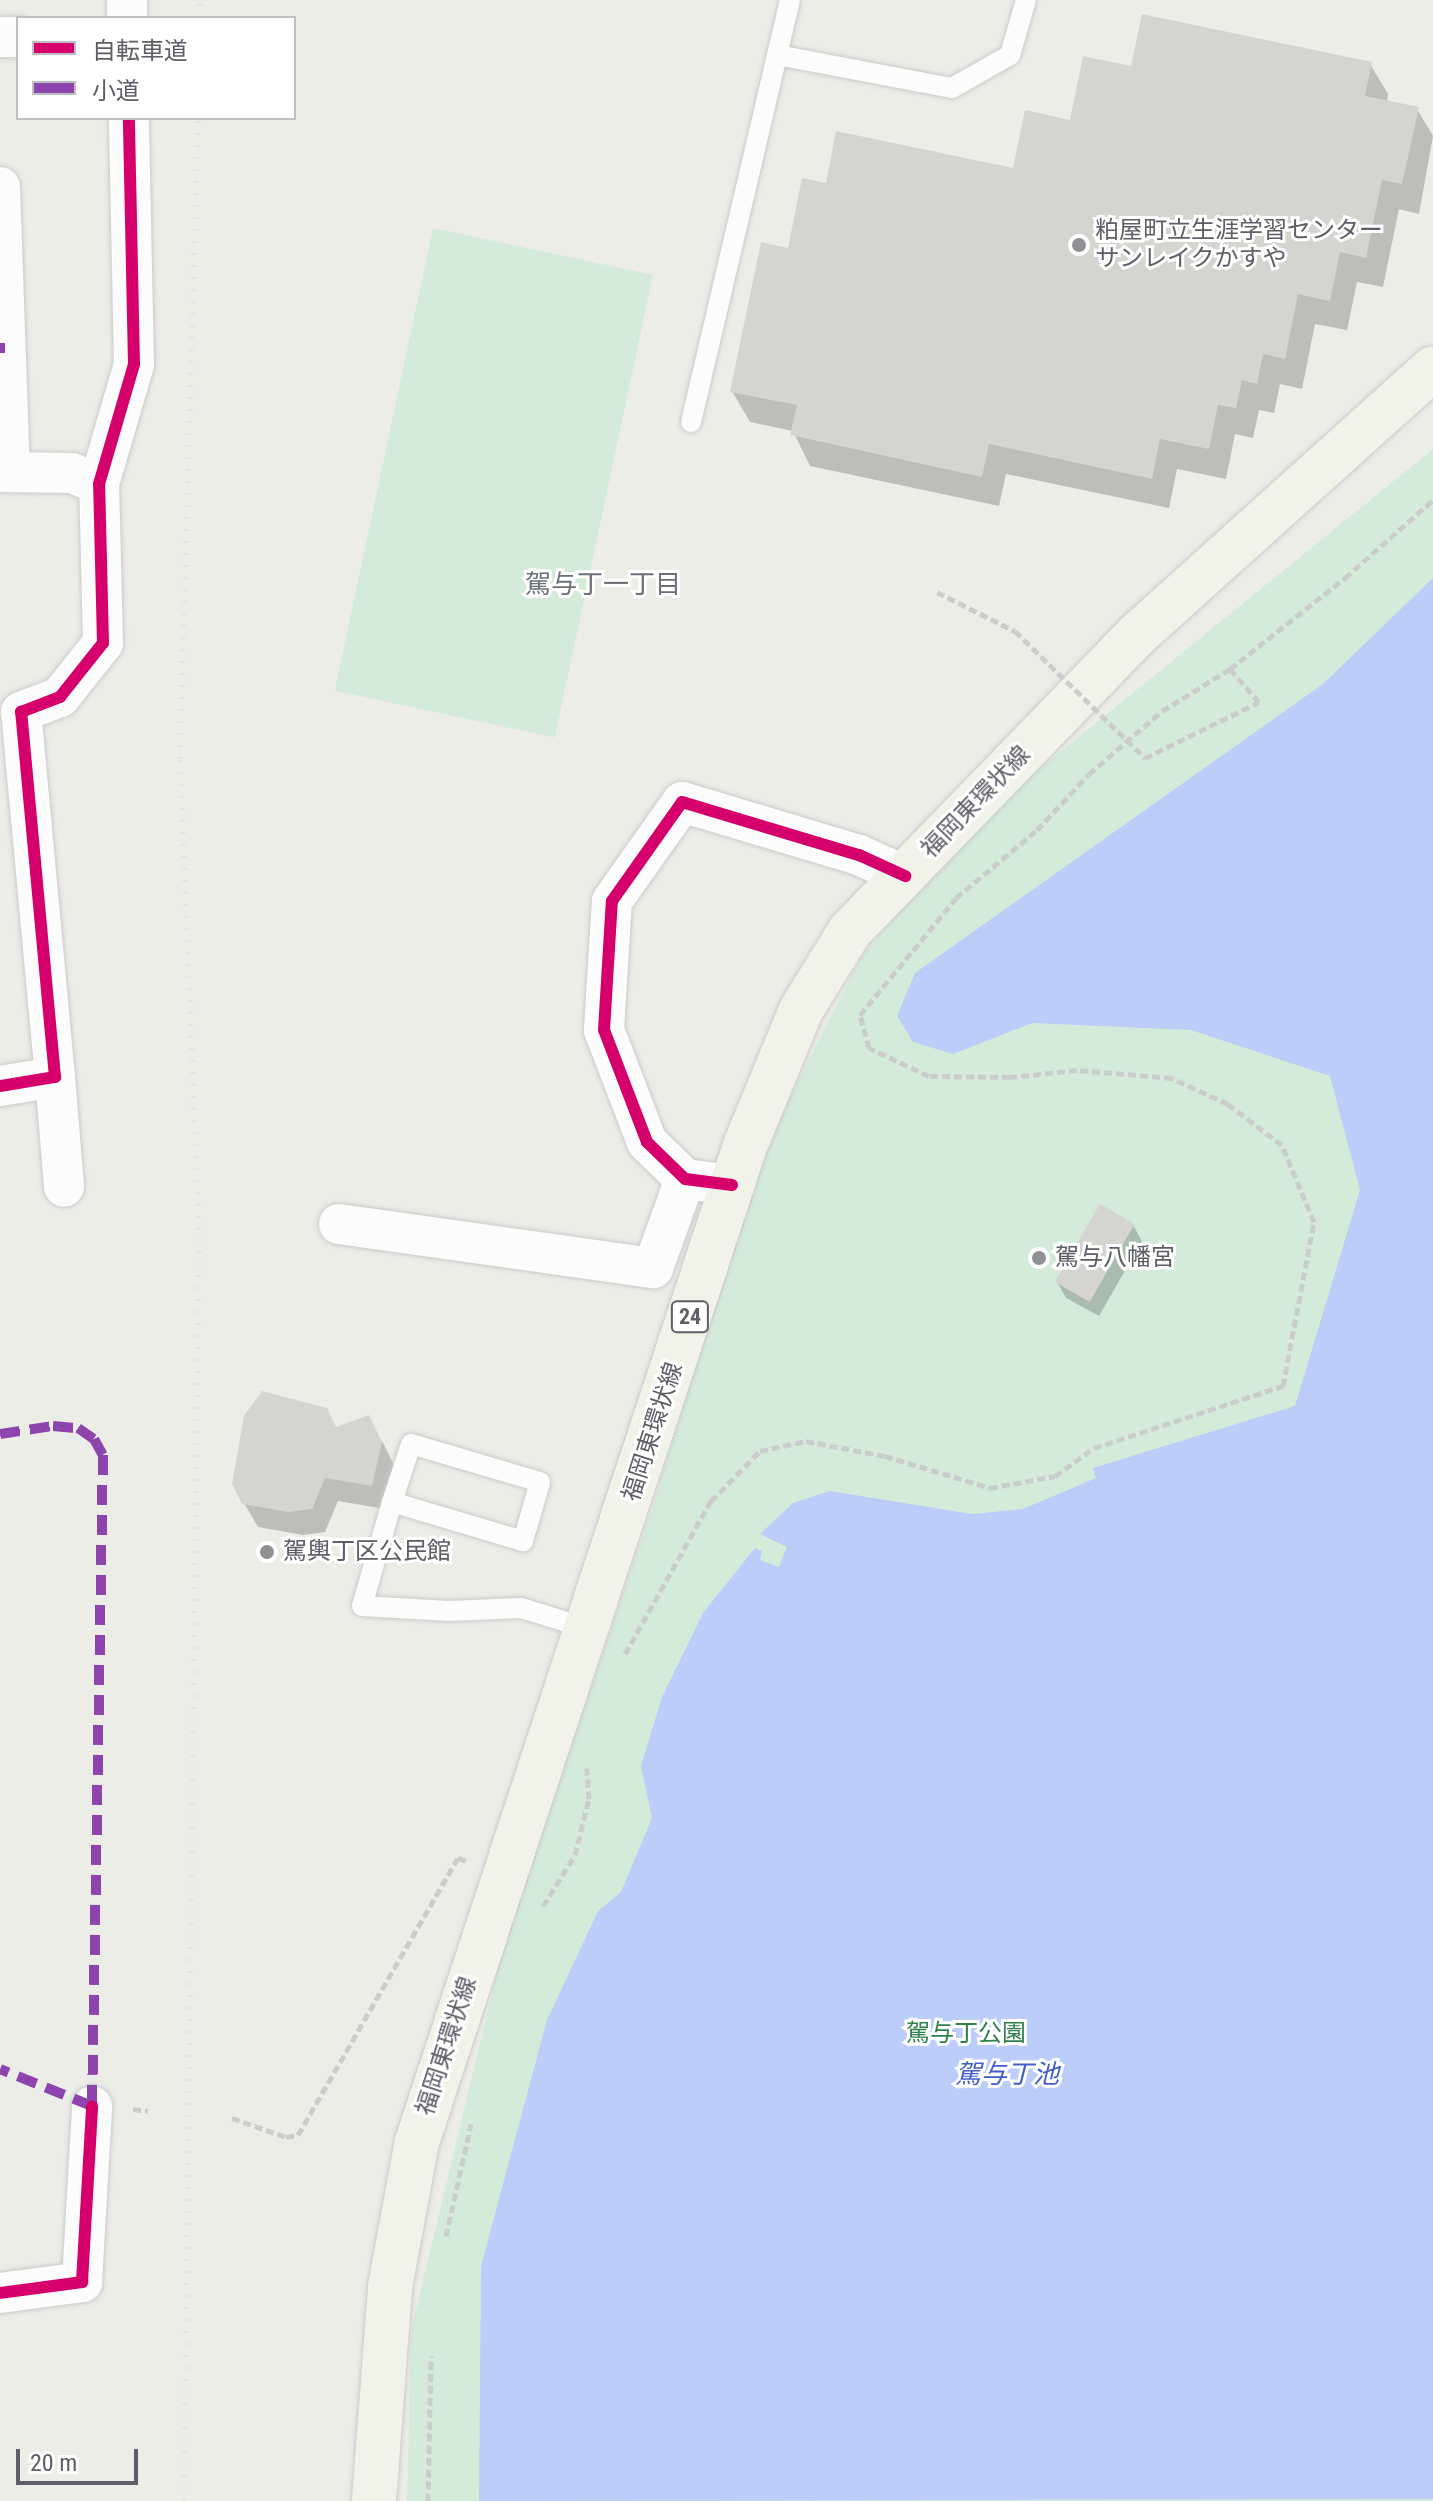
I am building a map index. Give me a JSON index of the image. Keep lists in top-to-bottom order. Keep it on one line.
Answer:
{"streets":{"main road":["福岡東環状線","24"]},"districts":["駕与丁一丁目"],"water":["駕与丁池"],"parks":["駕与丁公園"],"places":["粕屋町立生涯学習センター サンレイクかすや","駕与八幡宮","駕輿丁区公民館"],"legend":["自転車道","小道"],"scale_bar":"20 m"}
